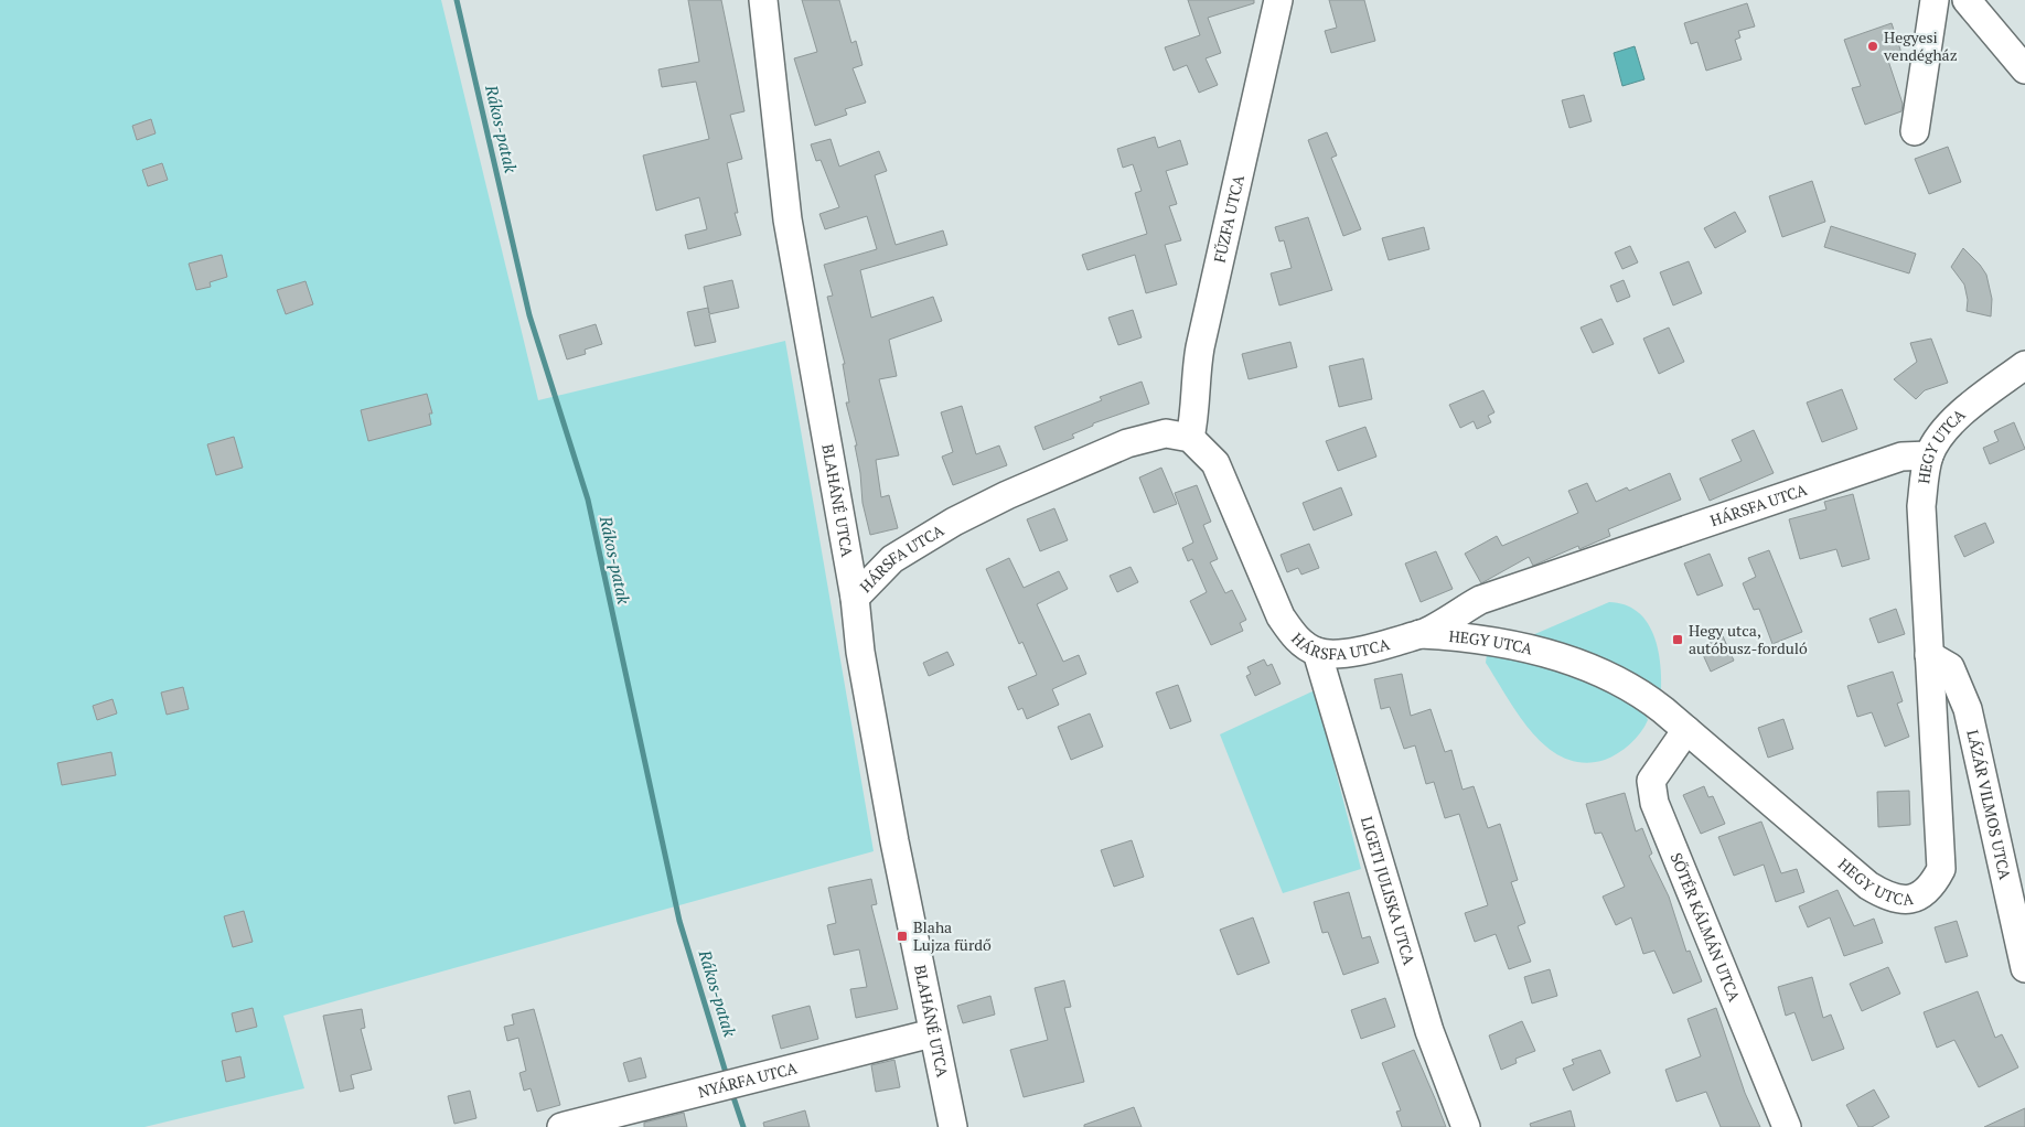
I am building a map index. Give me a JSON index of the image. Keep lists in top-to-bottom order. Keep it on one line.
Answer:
{"streets":{"street":["FŰZFA UTCA","HEGY UTCA","BLAHÁNÉ UTCA","HÁRSFA UTCA","LÁZÁR VILMOS UTCA","LIGETI JULISKA UTCA","SŐTÉR KÁLMÁN UTCA","NYÁRFA UTCA"]},"crossings":[["FŰZFA UTCA","HÁRSFA UTCA"],["HEGY UTCA","HÁRSFA UTCA"],["HEGY UTCA","LÁZÁR VILMOS UTCA"],["HEGY UTCA","SŐTÉR KÁLMÁN UTCA"],["BLAHÁNÉ UTCA","HÁRSFA UTCA"],["BLAHÁNÉ UTCA","NYÁRFA UTCA"],["HÁRSFA UTCA","LIGETI JULISKA UTCA"]],"water":["Rákos-patak"],"places":{"other":["Hegyesi vendégház"],"transit":["Hegy utca, autóbusz-forduló","Blaha Lujza fürdő"]}}
